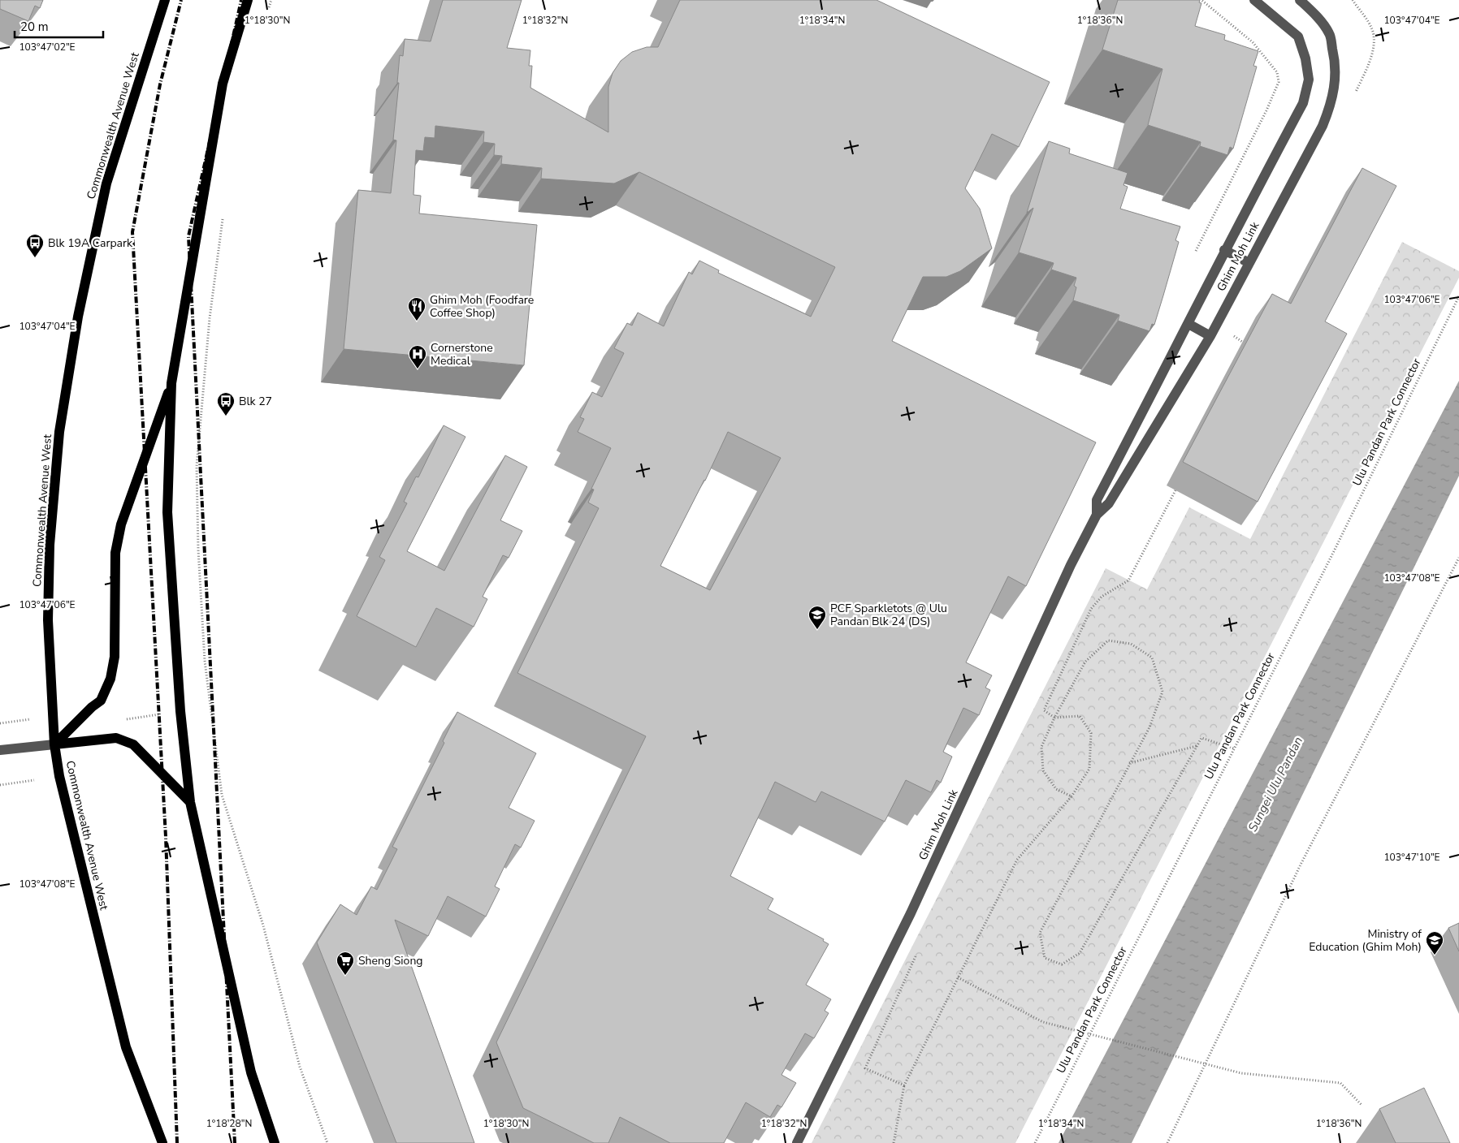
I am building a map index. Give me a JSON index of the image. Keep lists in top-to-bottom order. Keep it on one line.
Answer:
{"streets":{"main road":["Commonwealth Avenue West"],"street":["Ghim Moh Link"],"path":["Ulu Pandan Park Connector"]},"water":["Sungei Ulu Pandan"],"places":{"bus stop":["Blk 19A Carpark","Blk 27"],"restaurant":["Ghim Moh (Foodfare Coffee Shop)"],"hospital":["Cornerstone Medical"],"school or university":["PCF Sparkletots @ Ulu Pandan Blk 24 (DS)","Ministry of Education (Ghim Moh)"],"supermarket":["Sheng Siong"]},"scale_bar":"20 m","coordinates":["103°47'04\"E","1°18'30\"N","1°18'32\"N","1°18'34\"N","1°18'36\"N","103°47'02\"E","103°47'06\"E","103°47'08\"E","103°47'10\"E","1°18'28\"N"]}
